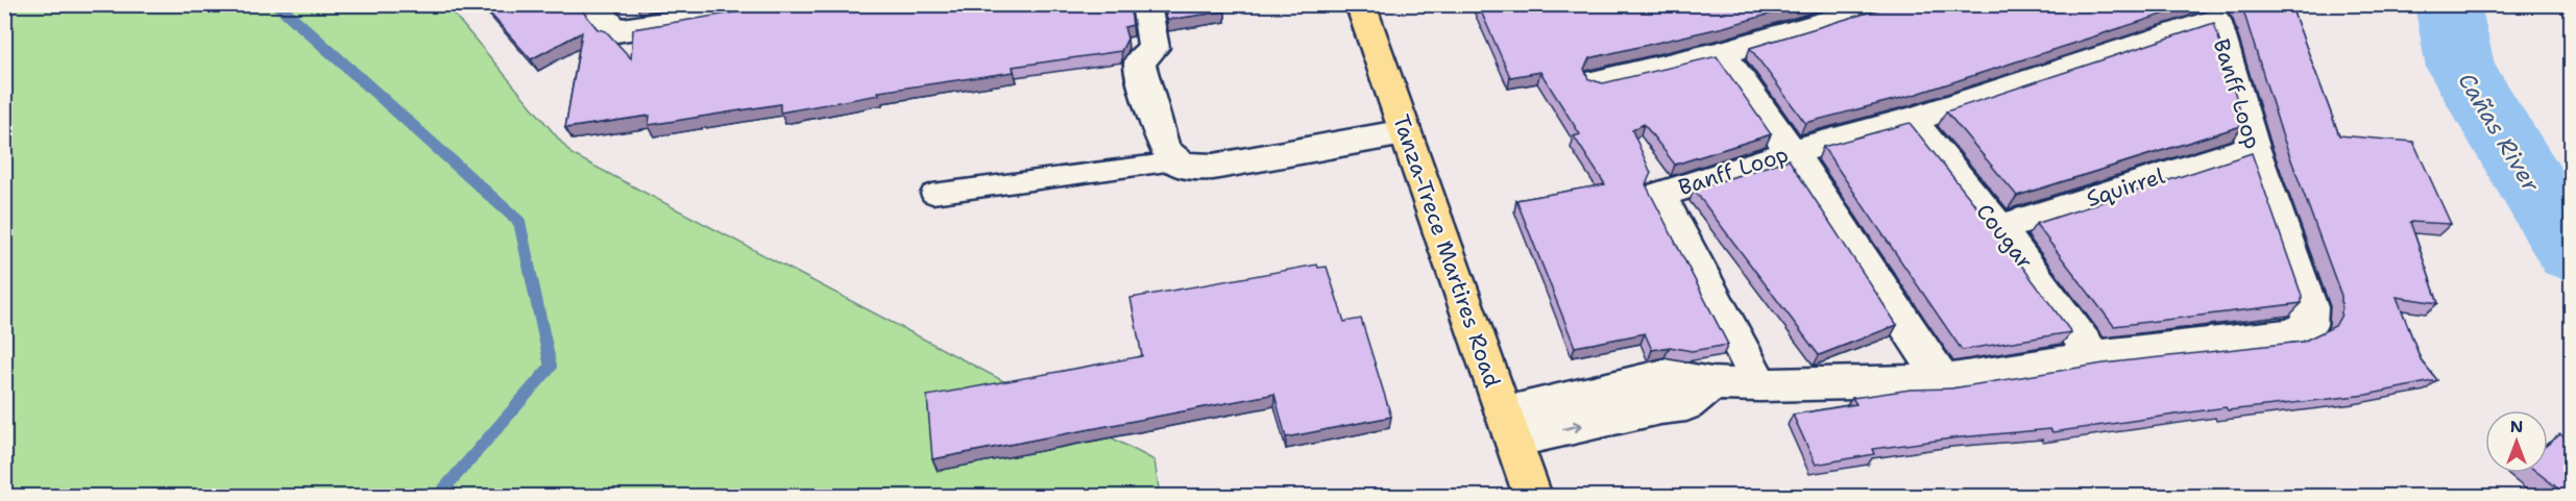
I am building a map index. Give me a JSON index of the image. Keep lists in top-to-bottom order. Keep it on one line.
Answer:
{"streets":{"main road":["Tanza-Trece Martires Road"],"street":["Banff Loop","Squirrel","Cougar"]},"crossings":[["Banff Loop","Squirrel"],["Banff Loop","Cougar"],["Banff Loop","Tanza-Trece Martires Road"],["Squirrel","Cougar"]],"water":["Cañas River"],"north":"top"}
